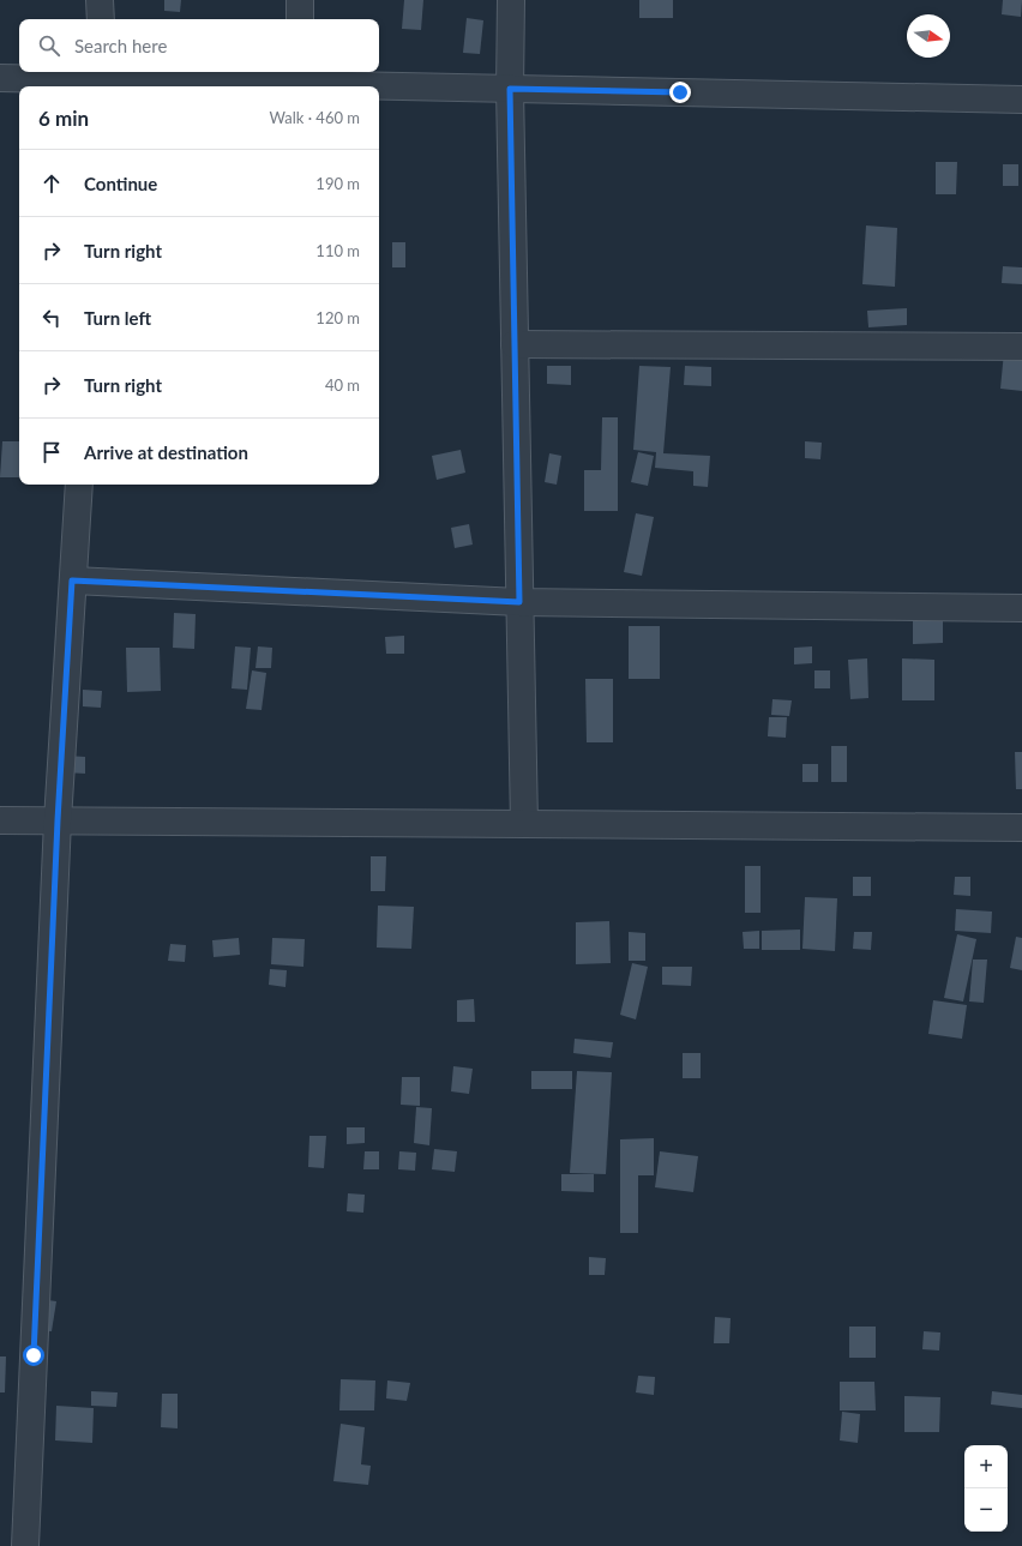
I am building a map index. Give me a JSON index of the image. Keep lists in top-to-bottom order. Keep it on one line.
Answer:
{"north":"right","page":{"search":"Search here","heading":["6 min","Walk · 460 m"],"list":[["Continue","190 m"],["Turn right","110 m"],["Turn left","120 m"],["Turn right","40 m"],"Arrive at destination"],"map_buttons":["+","−"]}}
